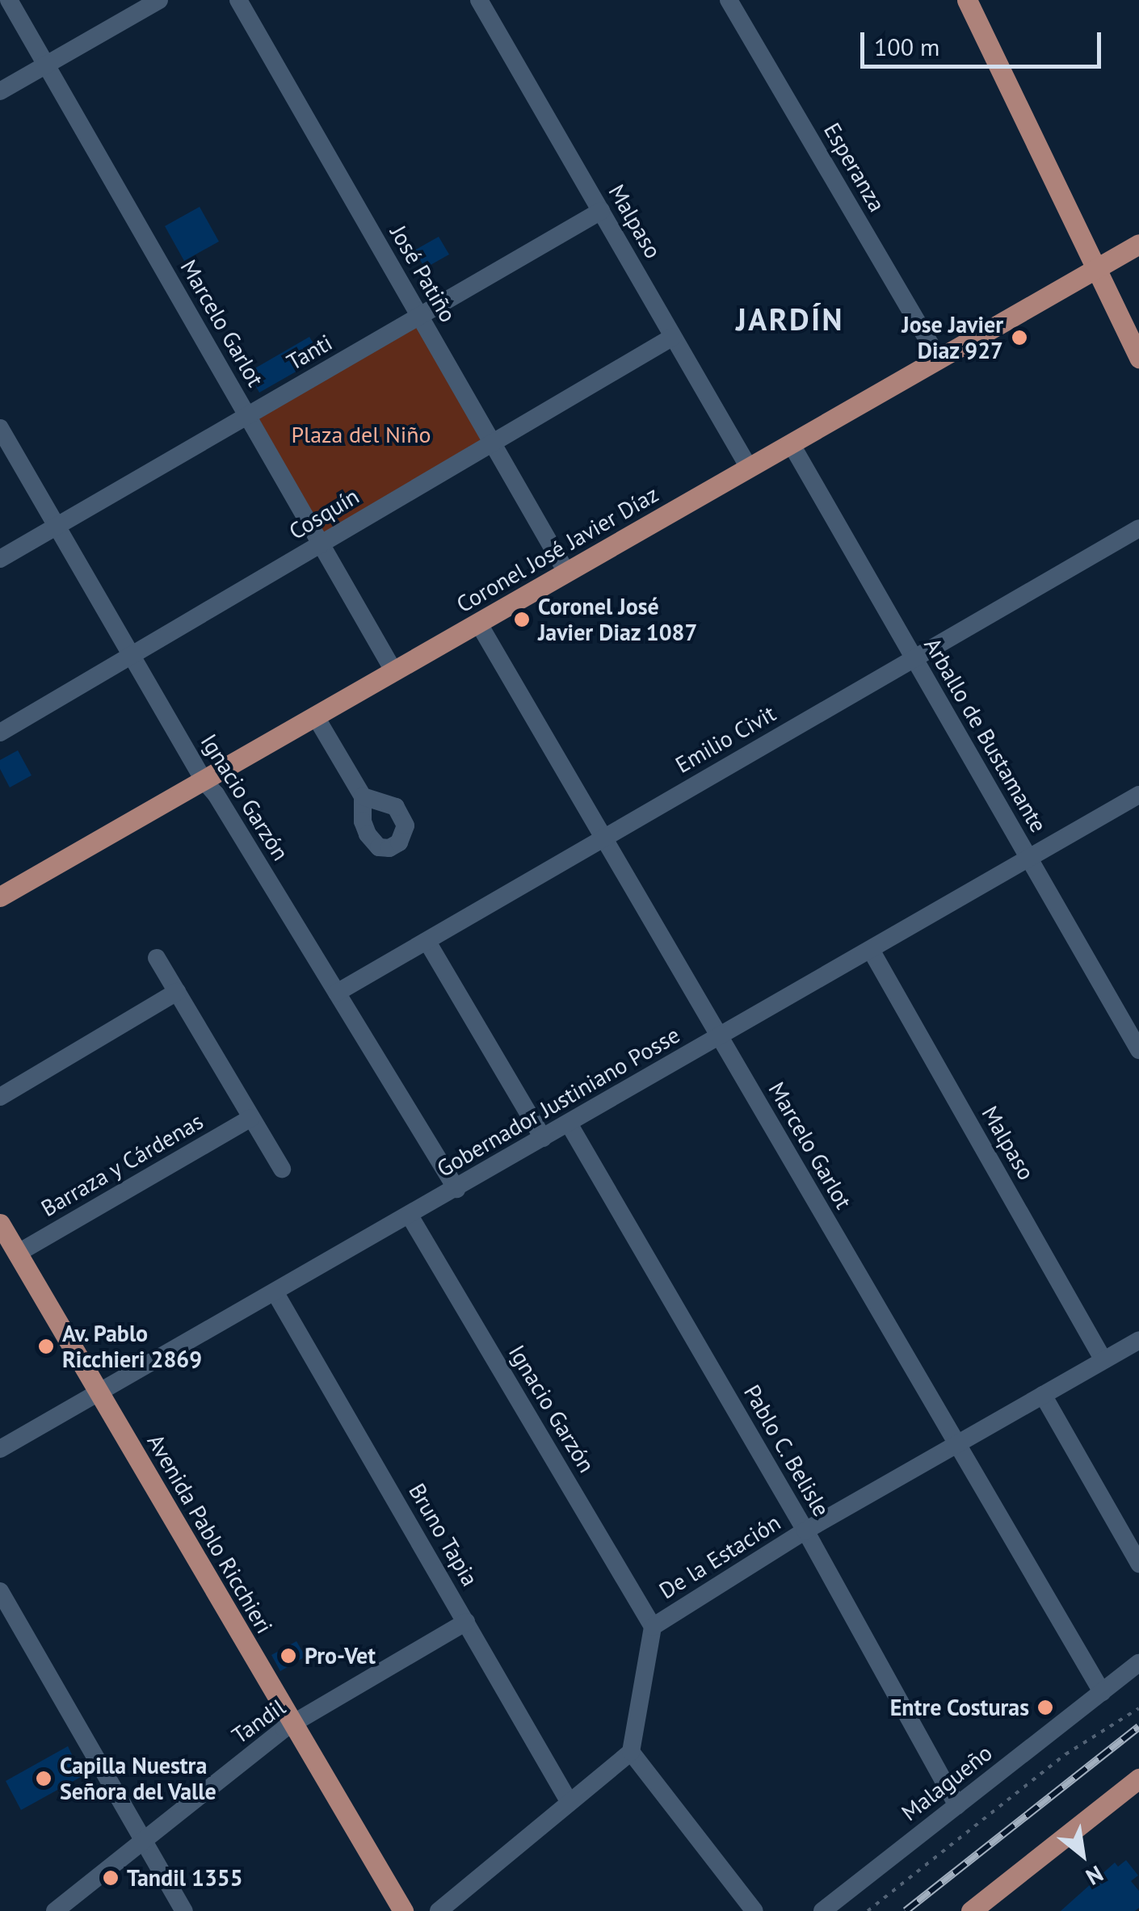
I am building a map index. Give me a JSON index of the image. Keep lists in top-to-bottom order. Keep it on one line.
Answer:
{"streets":{"main road":["Coronel José Javier Díaz","Avenida Pablo Ricchieri"],"street":["Esperanza","Malpaso","José Patiño","Marcelo Garlot","Tanti","Cosquín","Arballo de Bustamante","Emilio Civit","Ignacio Garzón","Gobernador Justiniano Posse","Barraza y Cárdenas","Pablo C. Belisle","Bruno Tapia","De la Estación","Tandil","Malagueño"]},"crossings":[["Esperanza","Coronel José Javier Díaz"],["Malpaso","Tanti"],["Malpaso","Cosquín"],["Malpaso","Coronel José Javier Díaz"],["Malpaso","Gobernador Justiniano Posse"],["Malpaso","De la Estación"],["José Patiño","Tanti"],["José Patiño","Cosquín"],["José Patiño","Coronel José Javier Díaz"],["Marcelo Garlot","Tanti"],["Marcelo Garlot","Cosquín"],["Marcelo Garlot","Coronel José Javier Díaz"],["Marcelo Garlot","Emilio Civit"],["Marcelo Garlot","Gobernador Justiniano Posse"],["Marcelo Garlot","De la Estación"],["Marcelo Garlot","Malagueño"],["Tanti","Ignacio Garzón"],["Cosquín","Ignacio Garzón"],["Coronel José Javier Díaz","Arballo de Bustamante"],["Coronel José Javier Díaz","Ignacio Garzón"],["Arballo de Bustamante","Emilio Civit"],["Arballo de Bustamante","Gobernador Justiniano Posse"],["Emilio Civit","Ignacio Garzón"],["Ignacio Garzón","Gobernador Justiniano Posse"],["Ignacio Garzón","De la Estación"],["Gobernador Justiniano Posse","Pablo C. Belisle"],["Gobernador Justiniano Posse","Avenida Pablo Ricchieri"],["Gobernador Justiniano Posse","Bruno Tapia"],["Barraza y Cárdenas","Avenida Pablo Ricchieri"],["Pablo C. Belisle","De la Estación"],["Pablo C. Belisle","Malagueño"],["Avenida Pablo Ricchieri","Tandil"],["Bruno Tapia","Tandil"]],"districts":["JARDÍN"],"parks":["Plaza del Niño"],"places":["Jose Javier Diaz 927","Coronel José Javier Diaz 1087","Av. Pablo Ricchieri 2869","Pro-Vet","Entre Costuras","Capilla Nuestra Señora del Valle","Tandil 1355"],"scale_bar":"100 m","north":"bottom right"}
